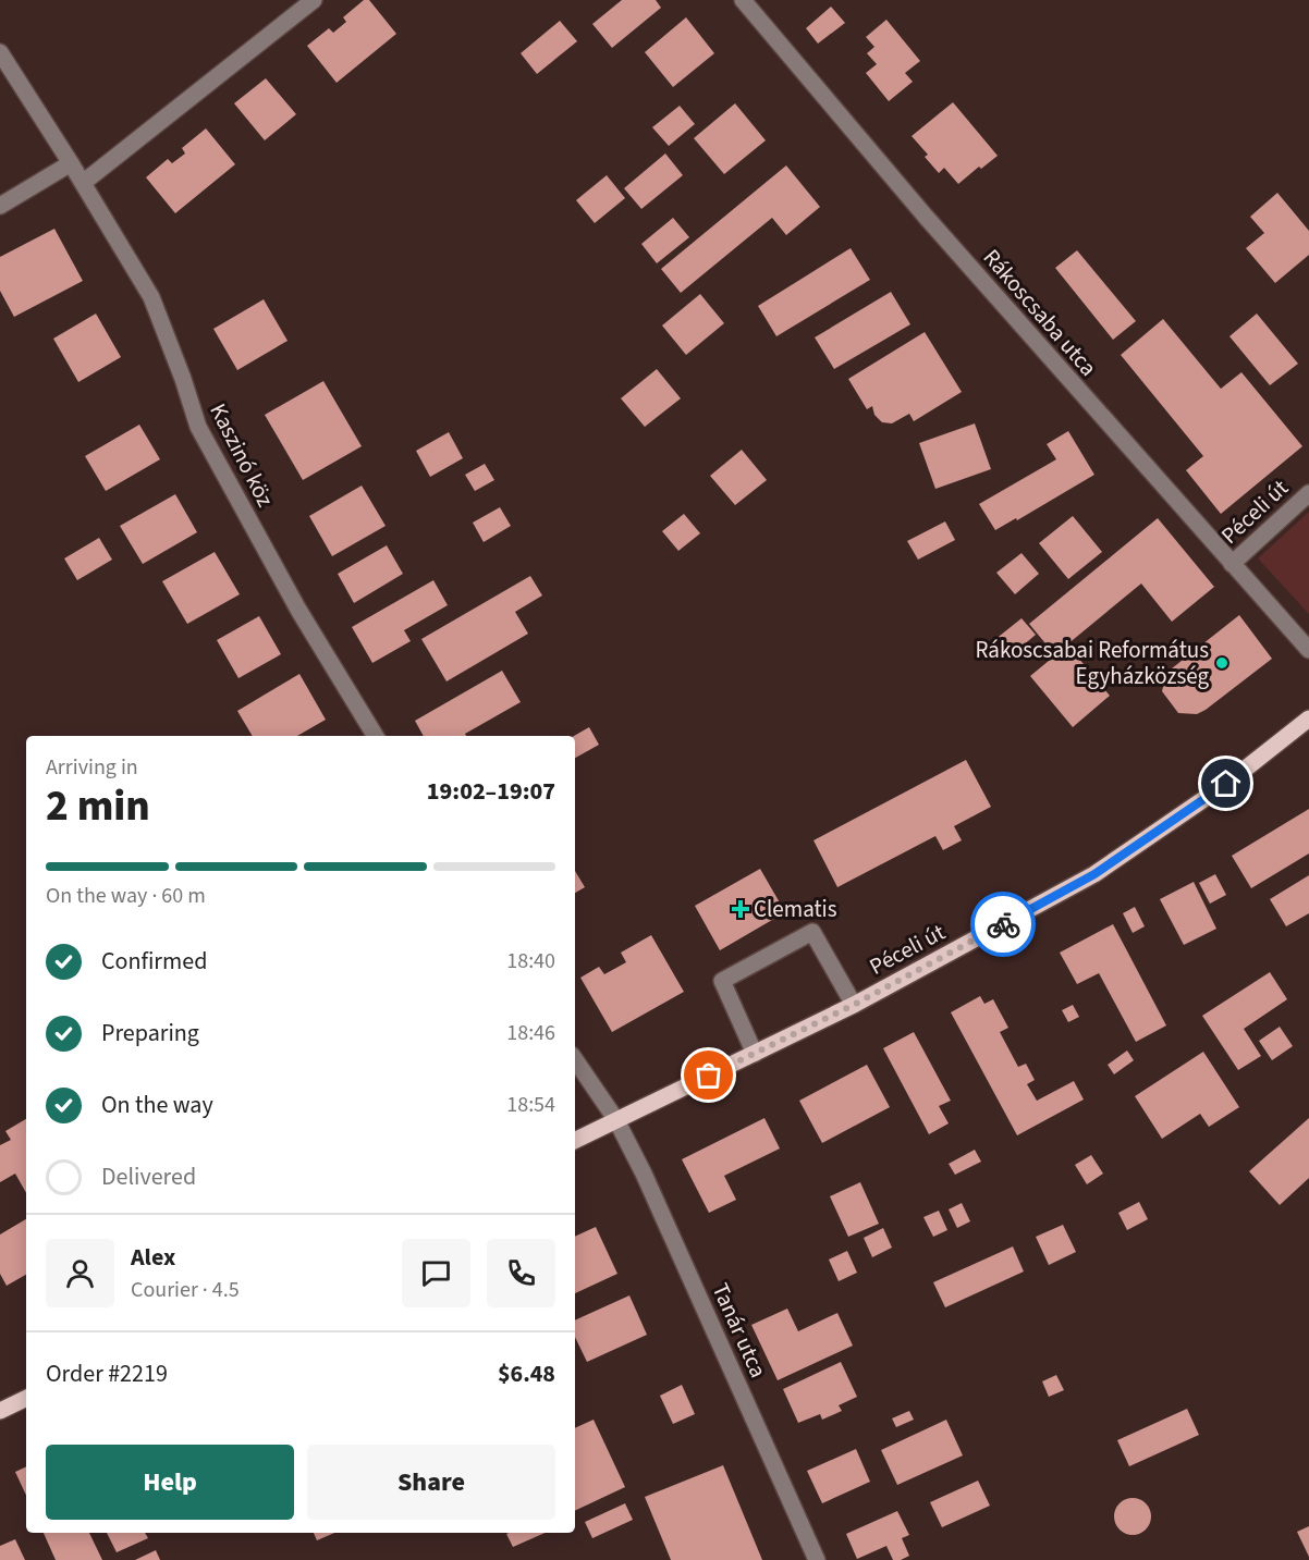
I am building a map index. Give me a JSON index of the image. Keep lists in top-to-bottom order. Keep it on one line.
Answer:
{"streets":{"main road":["Péceli út"],"street":["Rákoscsaba utca","Kaszinó köz","Tanár utca"]},"crossings":[["Rákoscsaba utca","Péceli út"],["Péceli út","Tanár utca"]],"places":{"other":["Rákoscsabai Református Egyházközség"],"health":["Clematis"]},"page":{"heading":["2 min","Arriving in","19:02–19:07"],"panel":["Alex","Courier · 4.5","Order #2219","$6.48"],"bar":"On the way · 60 m","list":[["Confirmed","18:40"],["Preparing","18:46"],["On the way","18:54"],"Delivered"],"buttons":["Help","Share"]}}
